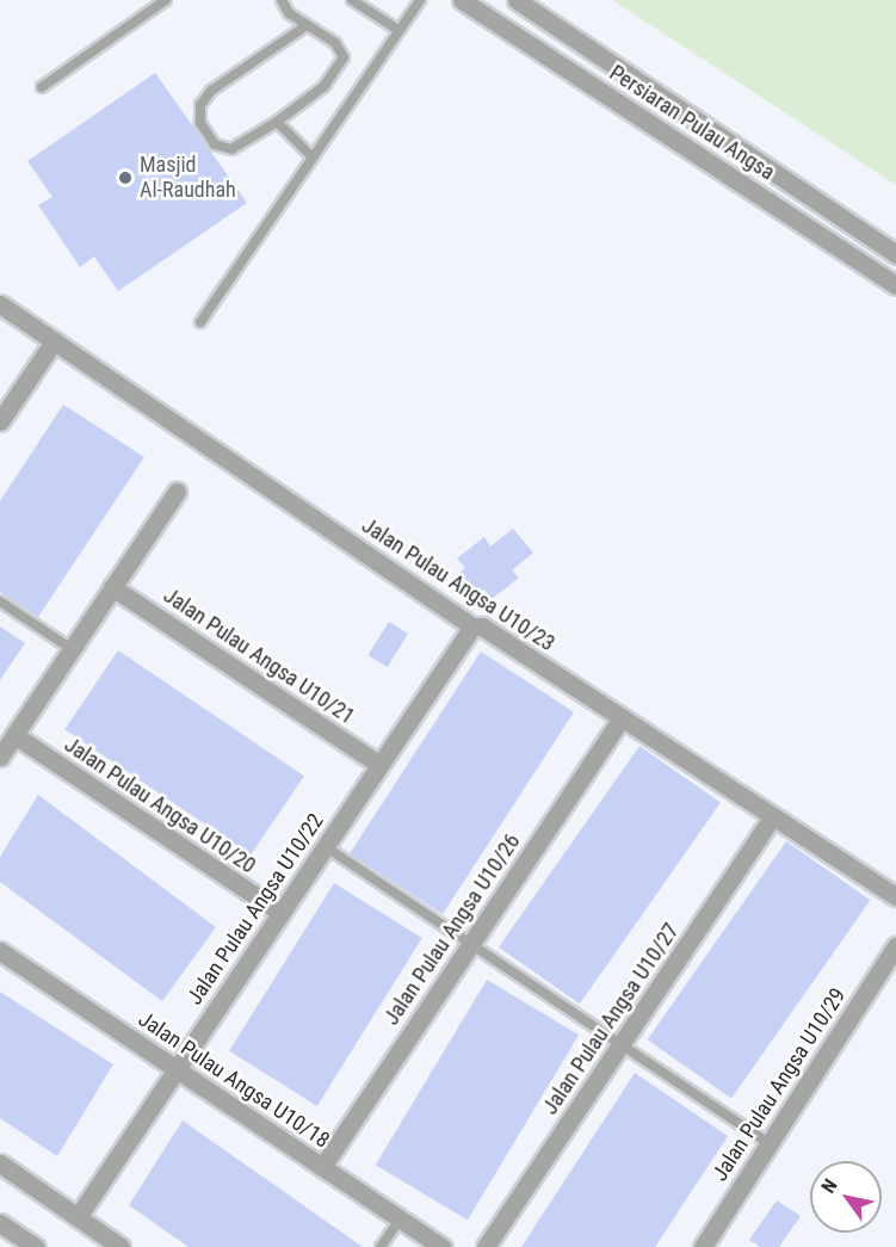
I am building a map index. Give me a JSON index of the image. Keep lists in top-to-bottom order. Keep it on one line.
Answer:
{"streets":{"street":["Persiaran Pulau Angsa","Jalan Pulau Angsa U10/23","Jalan Pulau Angsa U10/21","Jalan Pulau Angsa U10/20","Jalan Pulau Angsa U10/22","Jalan Pulau Angsa U10/26","Jalan Pulau Angsa U10/27","Jalan Pulau Angsa U10/18","Jalan Pulau Angsa U10/29"]},"crossings":[["Jalan Pulau Angsa U10/23","Jalan Pulau Angsa U10/22"],["Jalan Pulau Angsa U10/23","Jalan Pulau Angsa U10/26"],["Jalan Pulau Angsa U10/23","Jalan Pulau Angsa U10/27"],["Jalan Pulau Angsa U10/21","Jalan Pulau Angsa U10/22"],["Jalan Pulau Angsa U10/20","Jalan Pulau Angsa U10/22"],["Jalan Pulau Angsa U10/22","Jalan Pulau Angsa U10/18"],["Jalan Pulau Angsa U10/26","Jalan Pulau Angsa U10/18"]],"places":["Masjid Al-Raudhah"],"north":"top left"}
